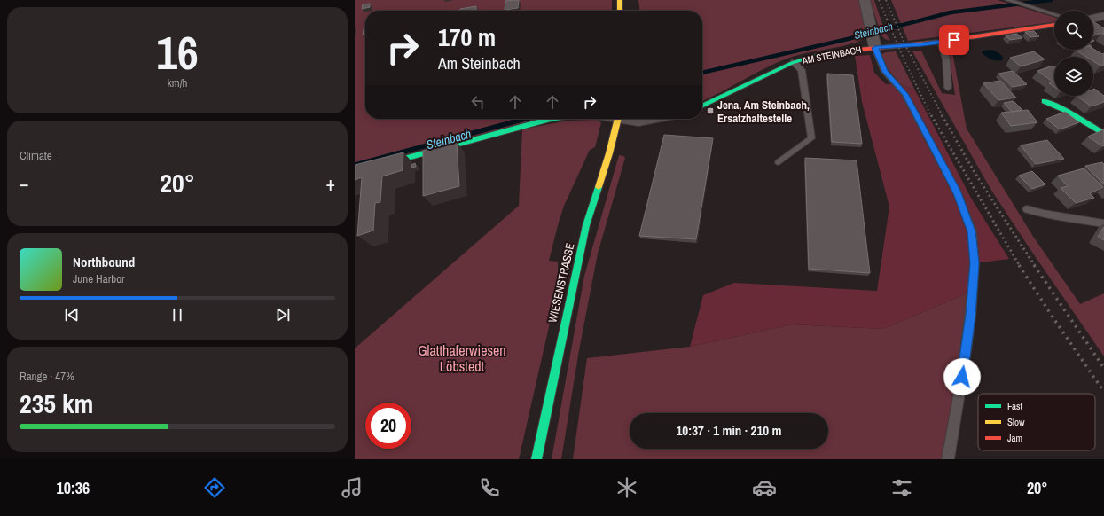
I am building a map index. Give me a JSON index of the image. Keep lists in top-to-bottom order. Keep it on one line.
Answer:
{"streets":{"street":["AM STEINBACH","WIESENSTRASSE"]},"water":["Steinbach"],"parks":["Glatthaferwiesen Löbstedt"],"places":{"transit":["Jena, Am Steinbach, Ersatzhaltestelle"]},"legend":["Fast","Slow","Jam"],"page":{"tile":[["16","km/h"],"Climate",["Range · 47%","235 km"]],"turn":["170 m","Am Steinbach"],"heat":["−","20°","+"],"song":["Northbound","June Harbor"],"limit":"20","trip":"10:37 · 1 min · 210 m","tabs":["10:36","20°"]}}
